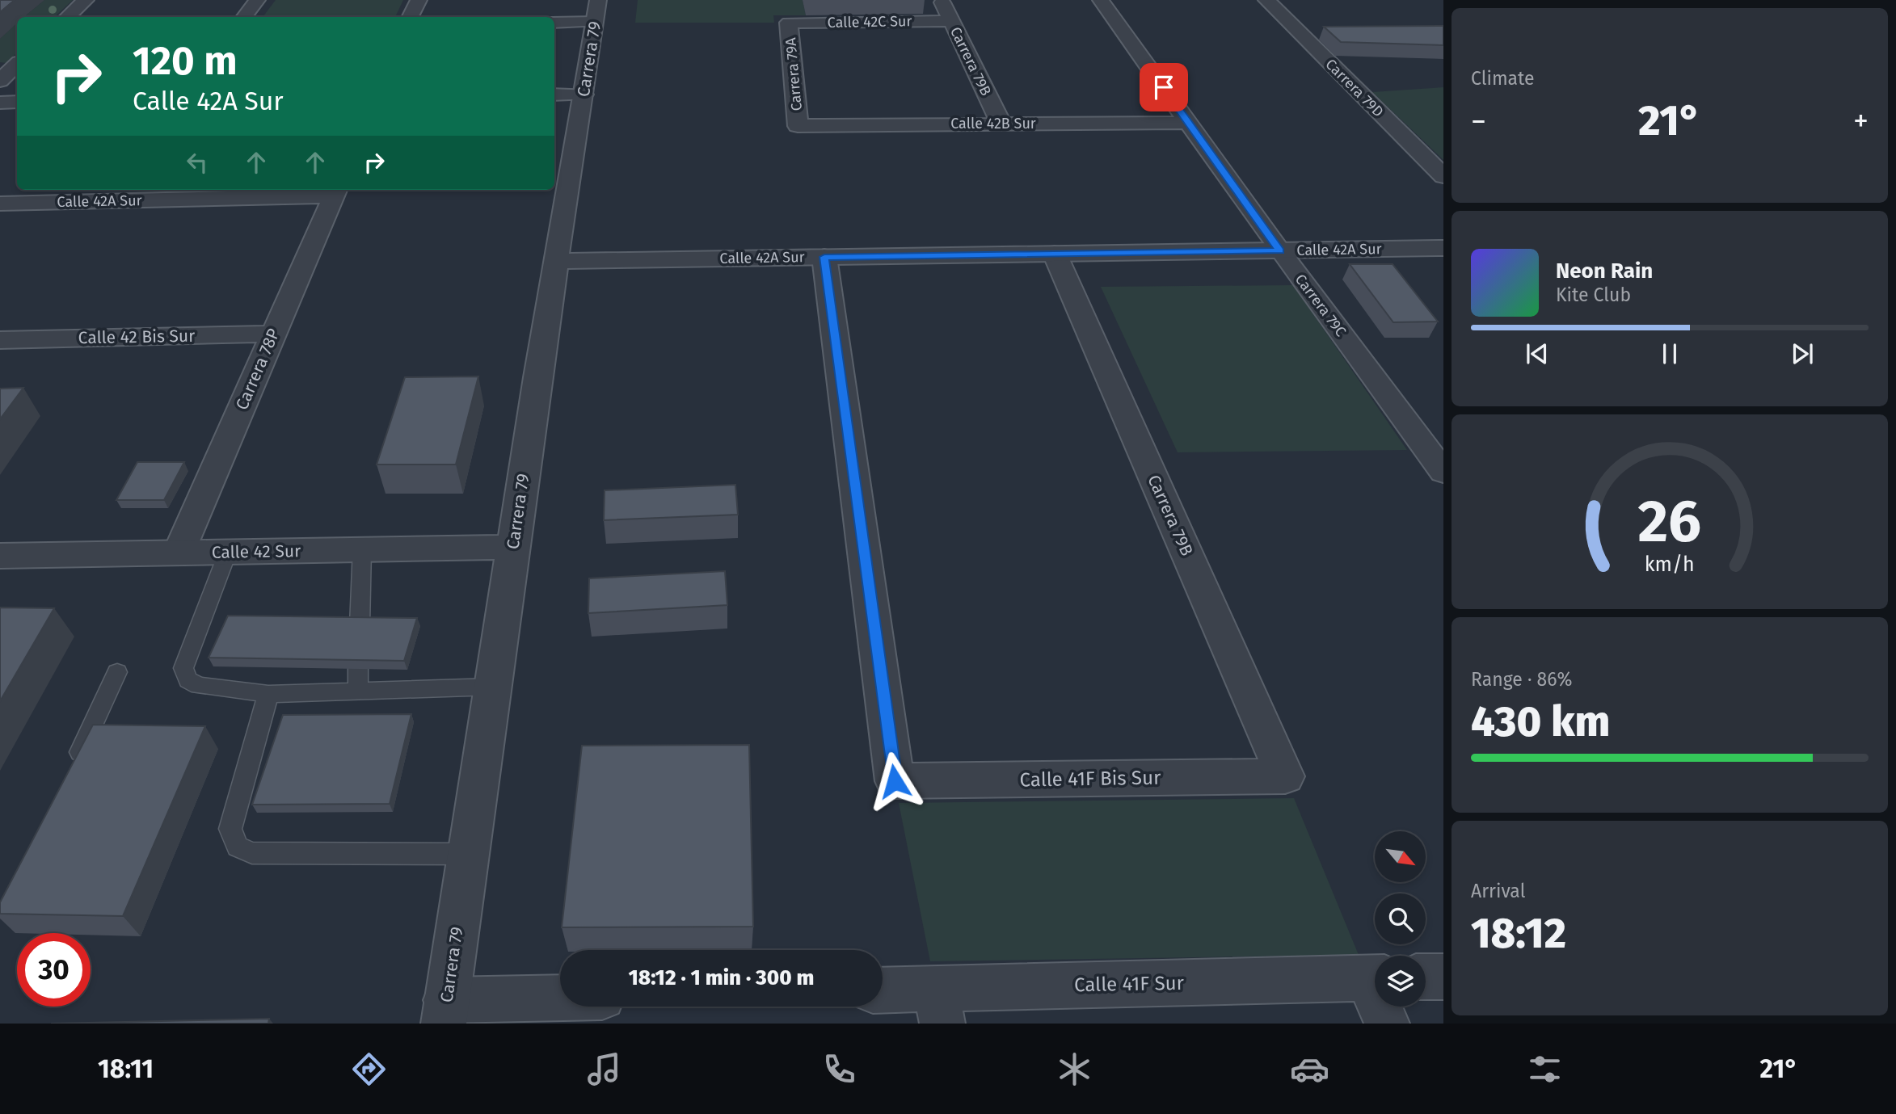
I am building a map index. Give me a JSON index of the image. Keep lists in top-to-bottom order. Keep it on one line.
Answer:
{"streets":{"street":["Calle 42C Sur","Carrera 79","Carrera 79B","Carrera 79A","Carrera 79D","Calle 42B Sur","Calle 42A Sur","Carrera 79C","Calle 42 Bis Sur","Carrera 78P","Calle 42 Sur","Calle 41F Bis Sur","Calle 41F Sur"]},"crossings":[["Calle 42C Sur","Carrera 79B"],["Calle 42C Sur","Carrera 79A"],["Carrera 79","Calle 42A Sur"],["Carrera 79","Calle 42 Sur"],["Carrera 79B","Calle 42B Sur"],["Carrera 79B","Calle 42A Sur"],["Carrera 79B","Calle 41F Bis Sur"],["Carrera 79A","Calle 42B Sur"],["Calle 42B Sur","Carrera 79C"],["Calle 42A Sur","Carrera 79C"],["Calle 42A Sur","Carrera 78P"],["Calle 42A Sur","Calle 41F Bis Sur"],["Calle 42 Bis Sur","Carrera 78P"],["Carrera 78P","Calle 42 Sur"]],"north":"bottom right","page":{"tile":["Climate",["Range · 86%","430 km"],["Arrival","18:12"]],"turn":["120 m","Calle 42A Sur"],"heat":["−","21°","+"],"song":["Neon Rain","Kite Club"],"limit":"30","trip":"18:12 · 1 min · 300 m","tabs":["18:11","21°"],"gauge":["26","km/h"]}}
